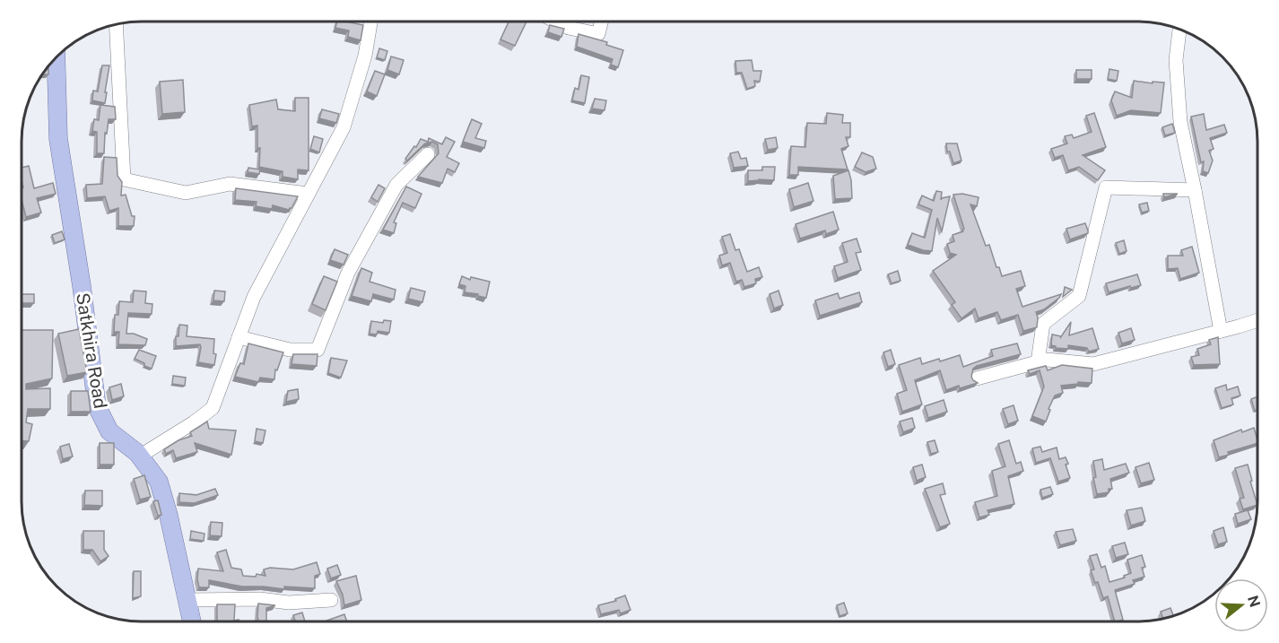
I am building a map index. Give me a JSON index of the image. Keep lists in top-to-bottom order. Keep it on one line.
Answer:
{"streets":{"main road":["Satkhira Road"]},"north":"right"}
